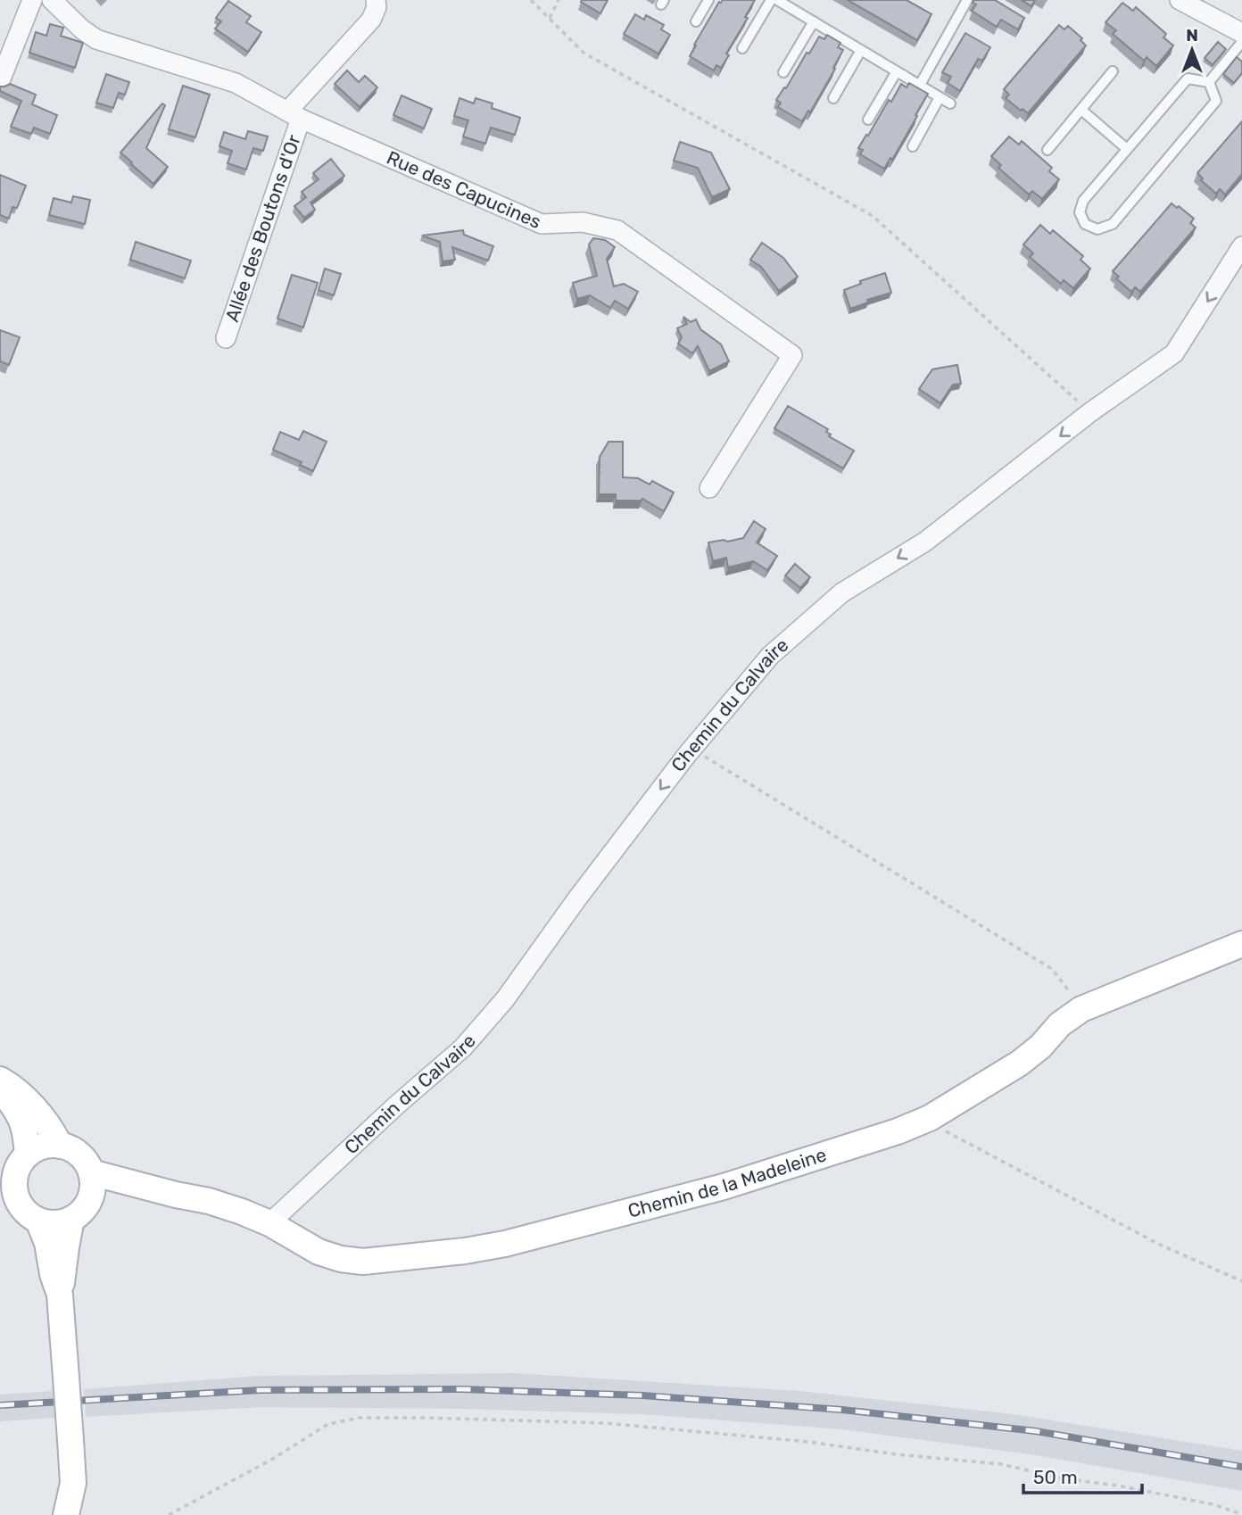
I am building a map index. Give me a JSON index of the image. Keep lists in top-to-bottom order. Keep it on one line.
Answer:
{"streets":{"street":["Rue des Capucines","Allée des Boutons d'Or","Chemin du Calvaire","Chemin de la Madeleine"]},"crossings":[["Rue des Capucines","Allée des Boutons d'Or"],["Chemin du Calvaire","Chemin de la Madeleine"]],"one_way":["Chemin du Calvaire"],"scale_bar":"50 m","north":"top"}
